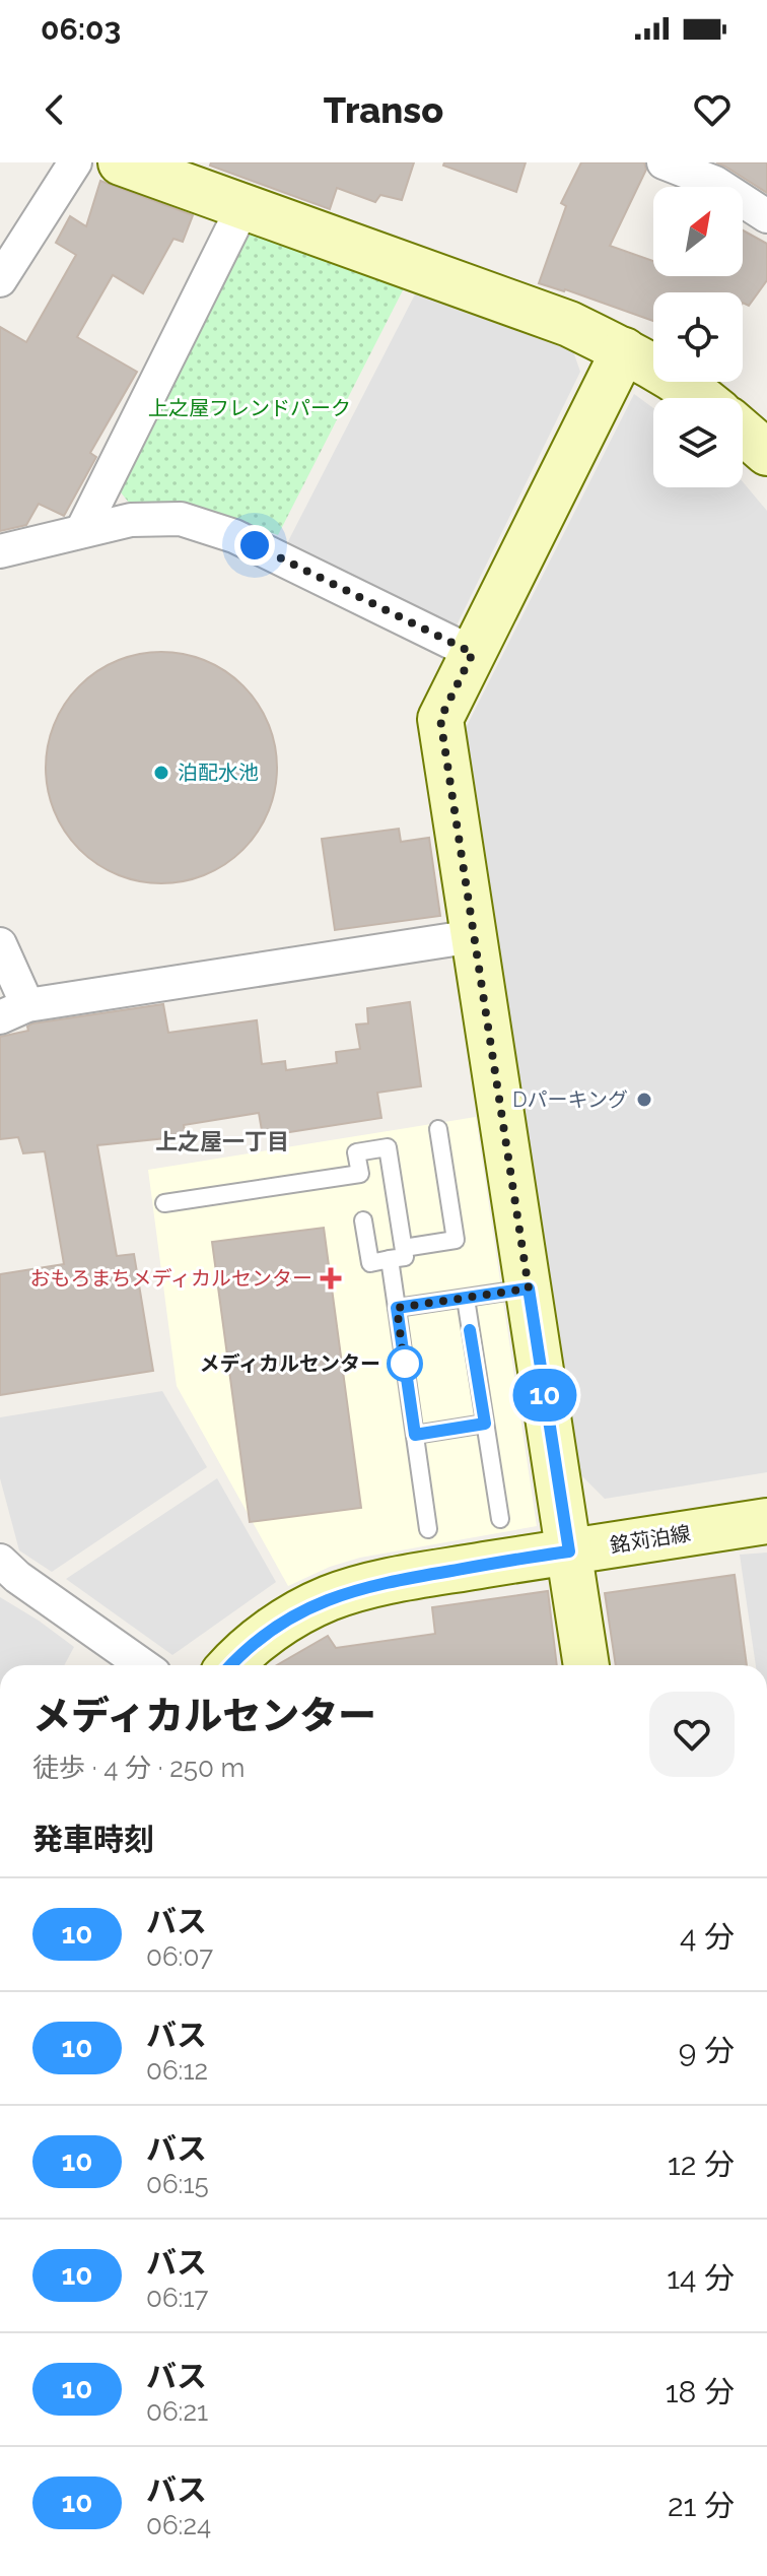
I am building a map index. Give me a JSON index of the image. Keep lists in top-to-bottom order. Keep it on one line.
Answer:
{"streets":{"street":["銘苅泊線"]},"districts":["上之屋一丁目"],"parks":["上之屋フレンドパーク"],"places":{"other":["泊配水池","Dパーキング","メディカルセンター"],"health":["おもろまちメディカルセンター"]},"lines":["bus line 10"],"north":"top right","page":{"status":"06:03","header":"Transo","on_map":"10","heading":[["メディカルセンター","徒歩 · 4 分 · 250 m"],"発車時刻"],"list":[{"mark":"10","name":"バス","note":"06:07","value":"4 分"},{"mark":"10","name":"バス","note":"06:12","value":"9 分"},{"mark":"10","name":"バス","note":"06:15","value":"12 分"},{"mark":"10","name":"バス","note":"06:17","value":"14 分"},{"mark":"10","name":"バス","note":"06:21","value":"18 分"},{"mark":"10","name":"バス","note":"06:24","value":"21 分"}]}}
